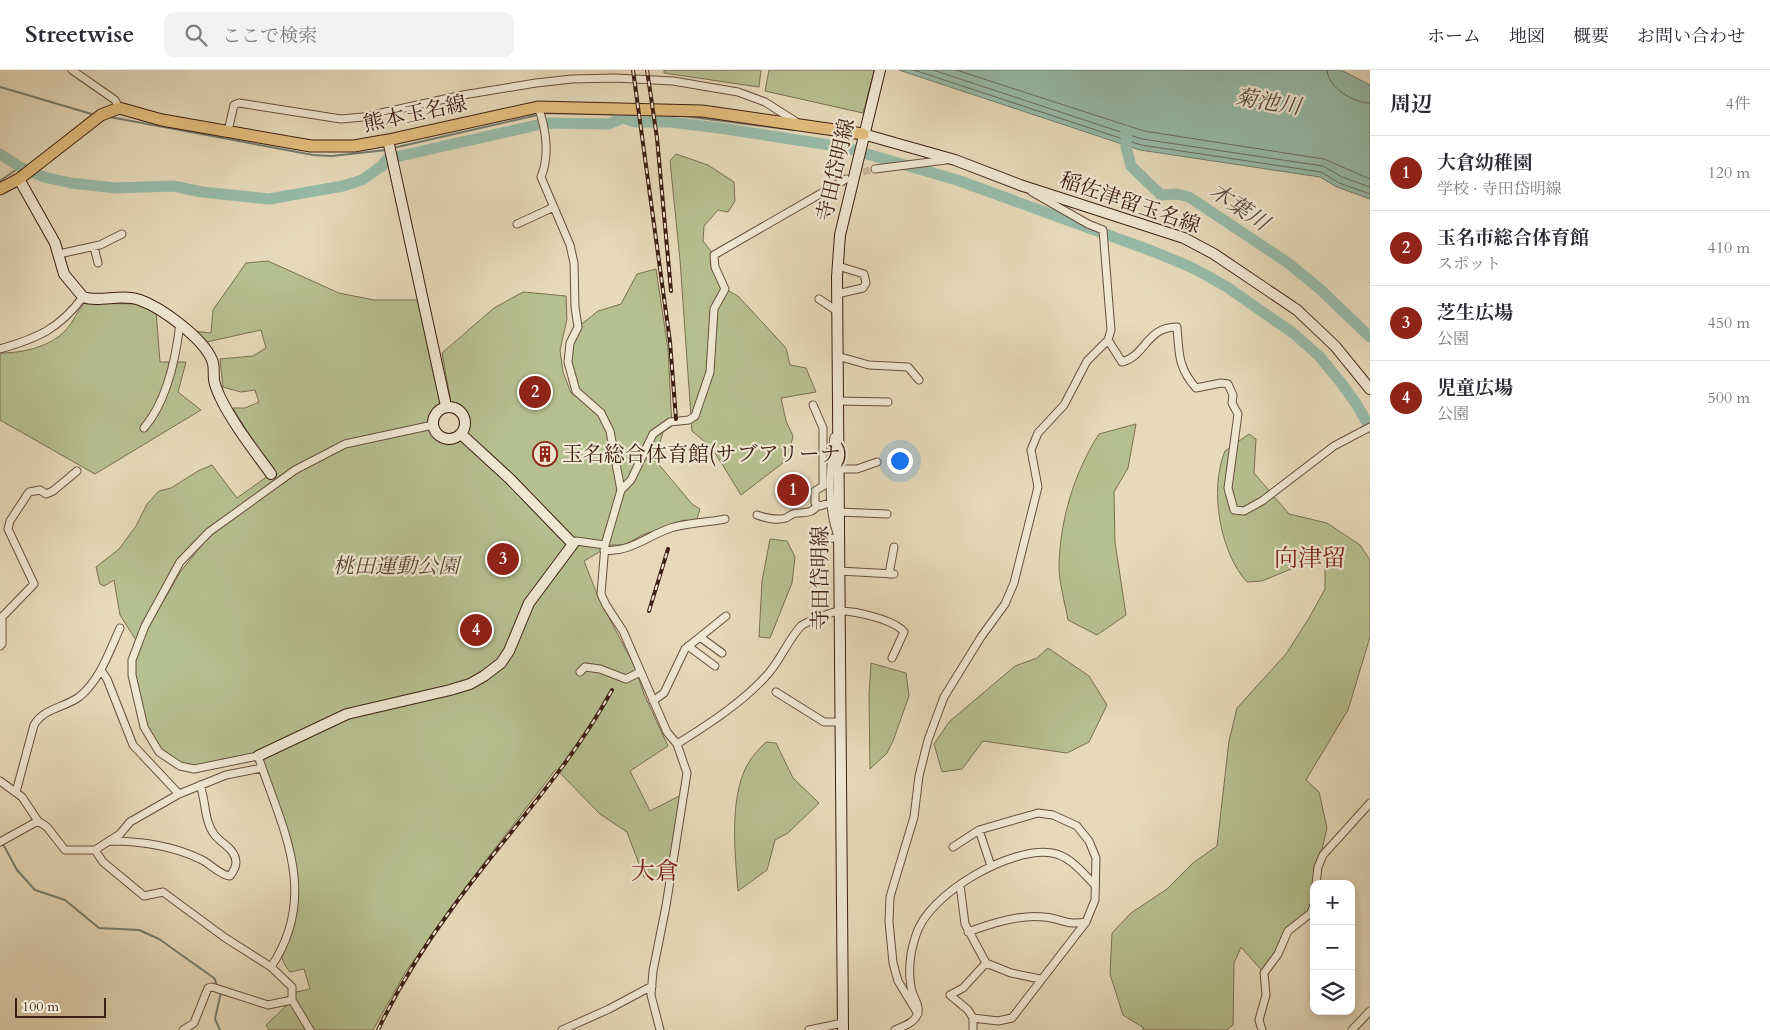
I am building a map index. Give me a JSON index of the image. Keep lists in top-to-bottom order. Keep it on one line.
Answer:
{"streets":{"main road":["熊本玉名線","寺田岱明線","稲佐津留玉名線"]},"crossings":[["熊本玉名線","寺田岱明線"],["熊本玉名線","稲佐津留玉名線"],["寺田岱明線","稲佐津留玉名線"]],"districts":["向津留","大倉"],"water":["菊池川","木葉川"],"parks":["桃田運動公園"],"places":{"building":["玉名総合体育館(サブアリーナ)"]},"scale_bar":"100 m","page":{"header":"Streetwise","search":"ここで検索","nav":["ホーム","地図","概要","お問い合わせ"],"heading":["周辺","4件"],"list":[{"mark":"1","name":"大倉幼稚園","note":"学校 · 寺田岱明線","value":"120 m"},{"mark":"2","name":"玉名市総合体育館","note":"スポット","value":"410 m"},{"mark":"3","name":"芝生広場","note":"公園","value":"450 m"},{"mark":"4","name":"児童広場","note":"公園","value":"500 m"}],"pins":["2","1","3","4"],"map_buttons":["+","−"],"scale":"100 m"}}
